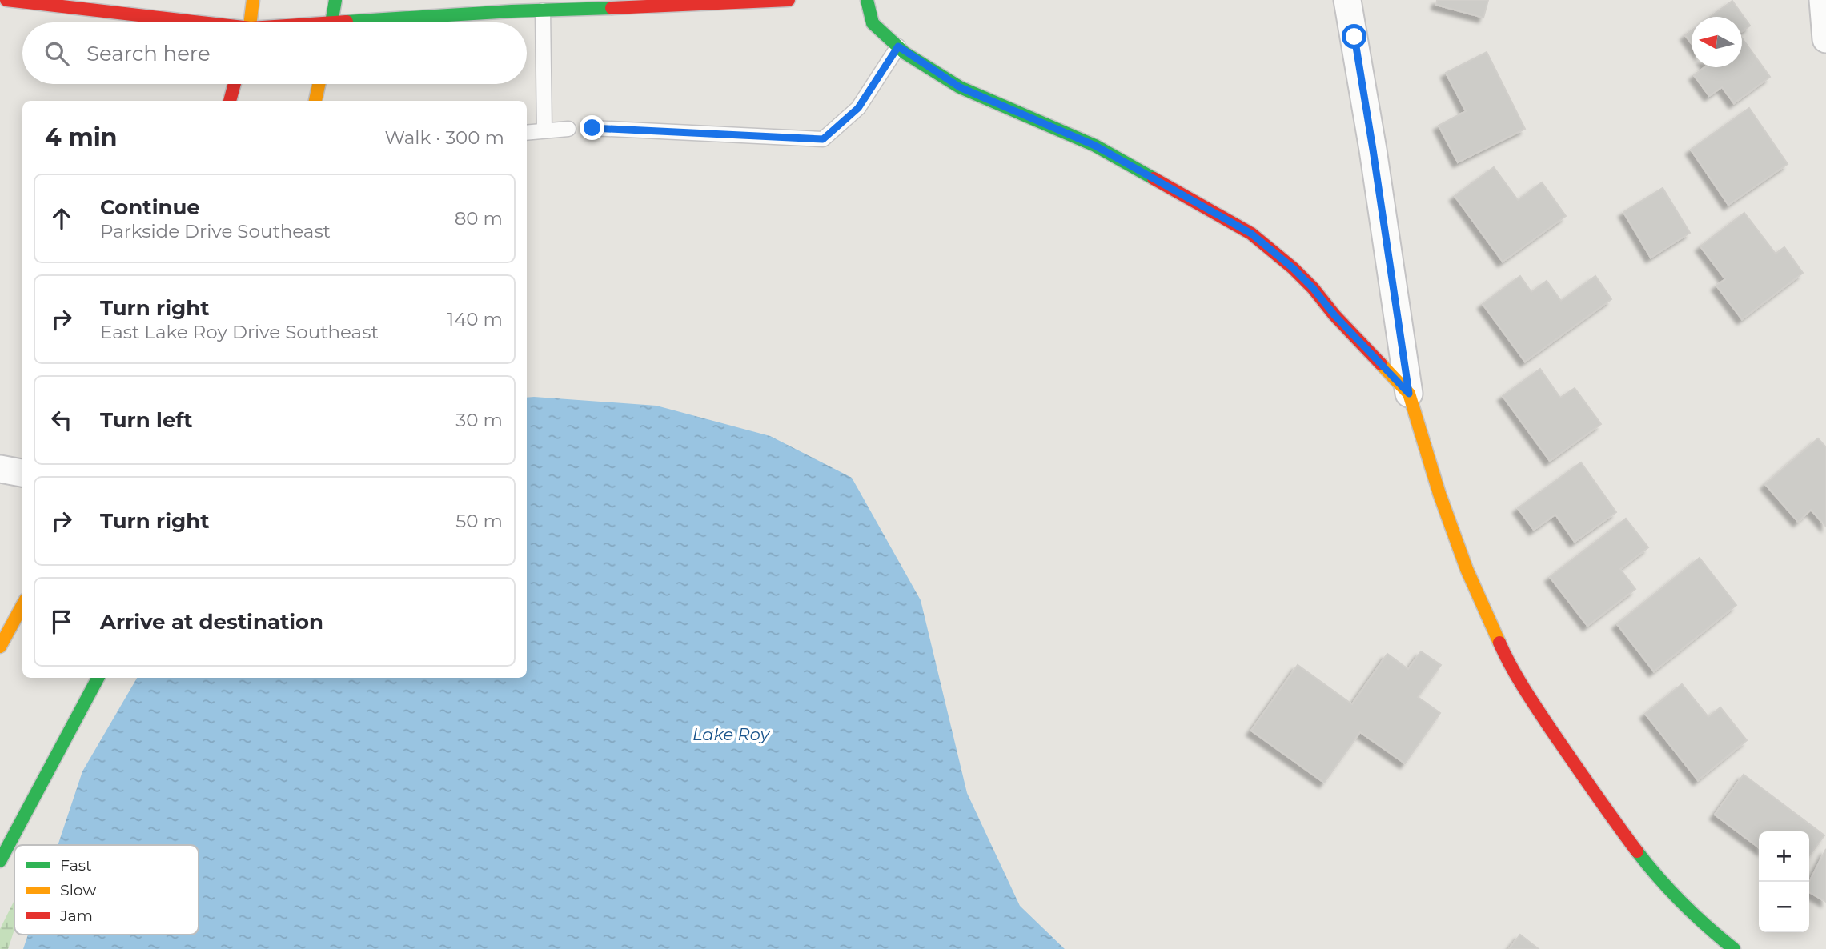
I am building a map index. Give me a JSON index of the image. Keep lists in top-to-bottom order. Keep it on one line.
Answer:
{"water":["Lake Roy"],"legend":["Fast","Slow","Jam"],"north":"left","page":{"search":"Search here","heading":["4 min","Walk · 300 m"],"list":[["Continue","Parkside Drive Southeast","80 m"],["Turn right","East Lake Roy Drive Southeast","140 m"],["Turn left","30 m"],["Turn right","50 m"],"Arrive at destination"],"map_buttons":["+","−"]}}
